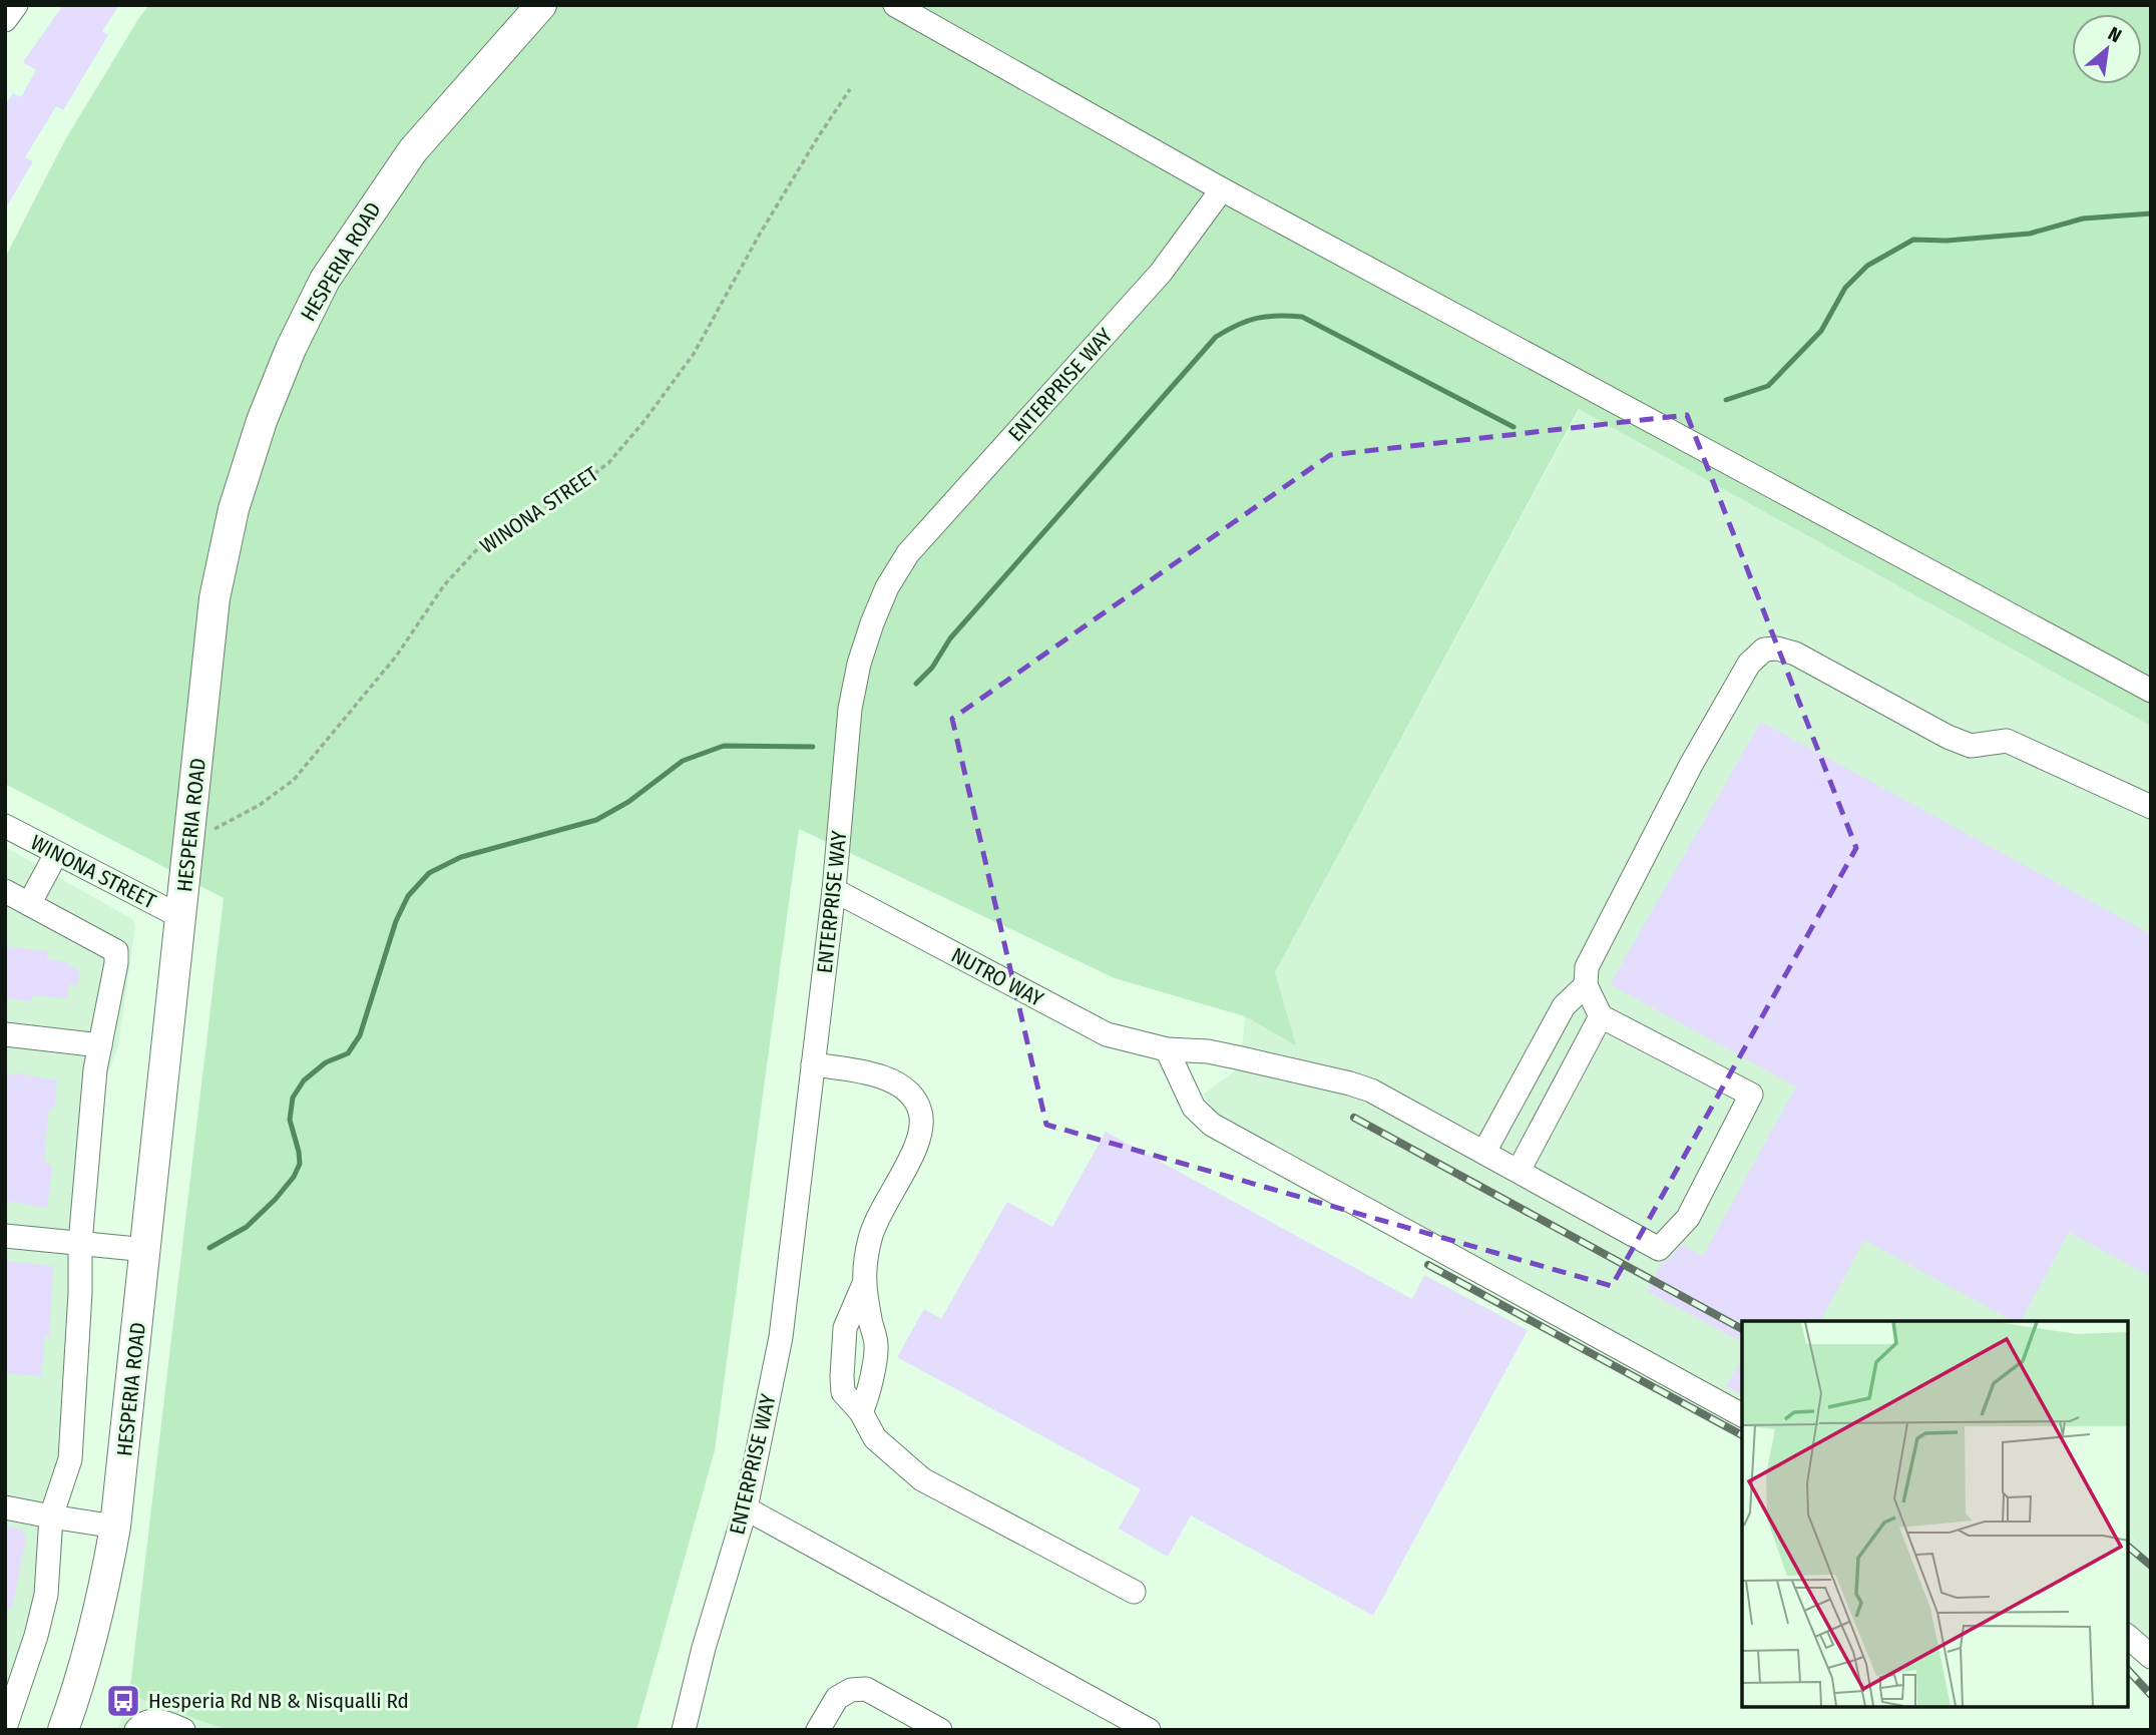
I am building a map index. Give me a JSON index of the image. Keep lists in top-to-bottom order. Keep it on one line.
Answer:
{"streets":{"main road":["HESPERIA ROAD"],"street":["ENTERPRISE WAY","WINONA STREET","NUTRO WAY"]},"crossings":[["HESPERIA ROAD","WINONA STREET"],["ENTERPRISE WAY","NUTRO WAY"]],"places":{"bus stop":["Hesperia Rd NB & Nisqualli Rd"]},"north":"top right"}
